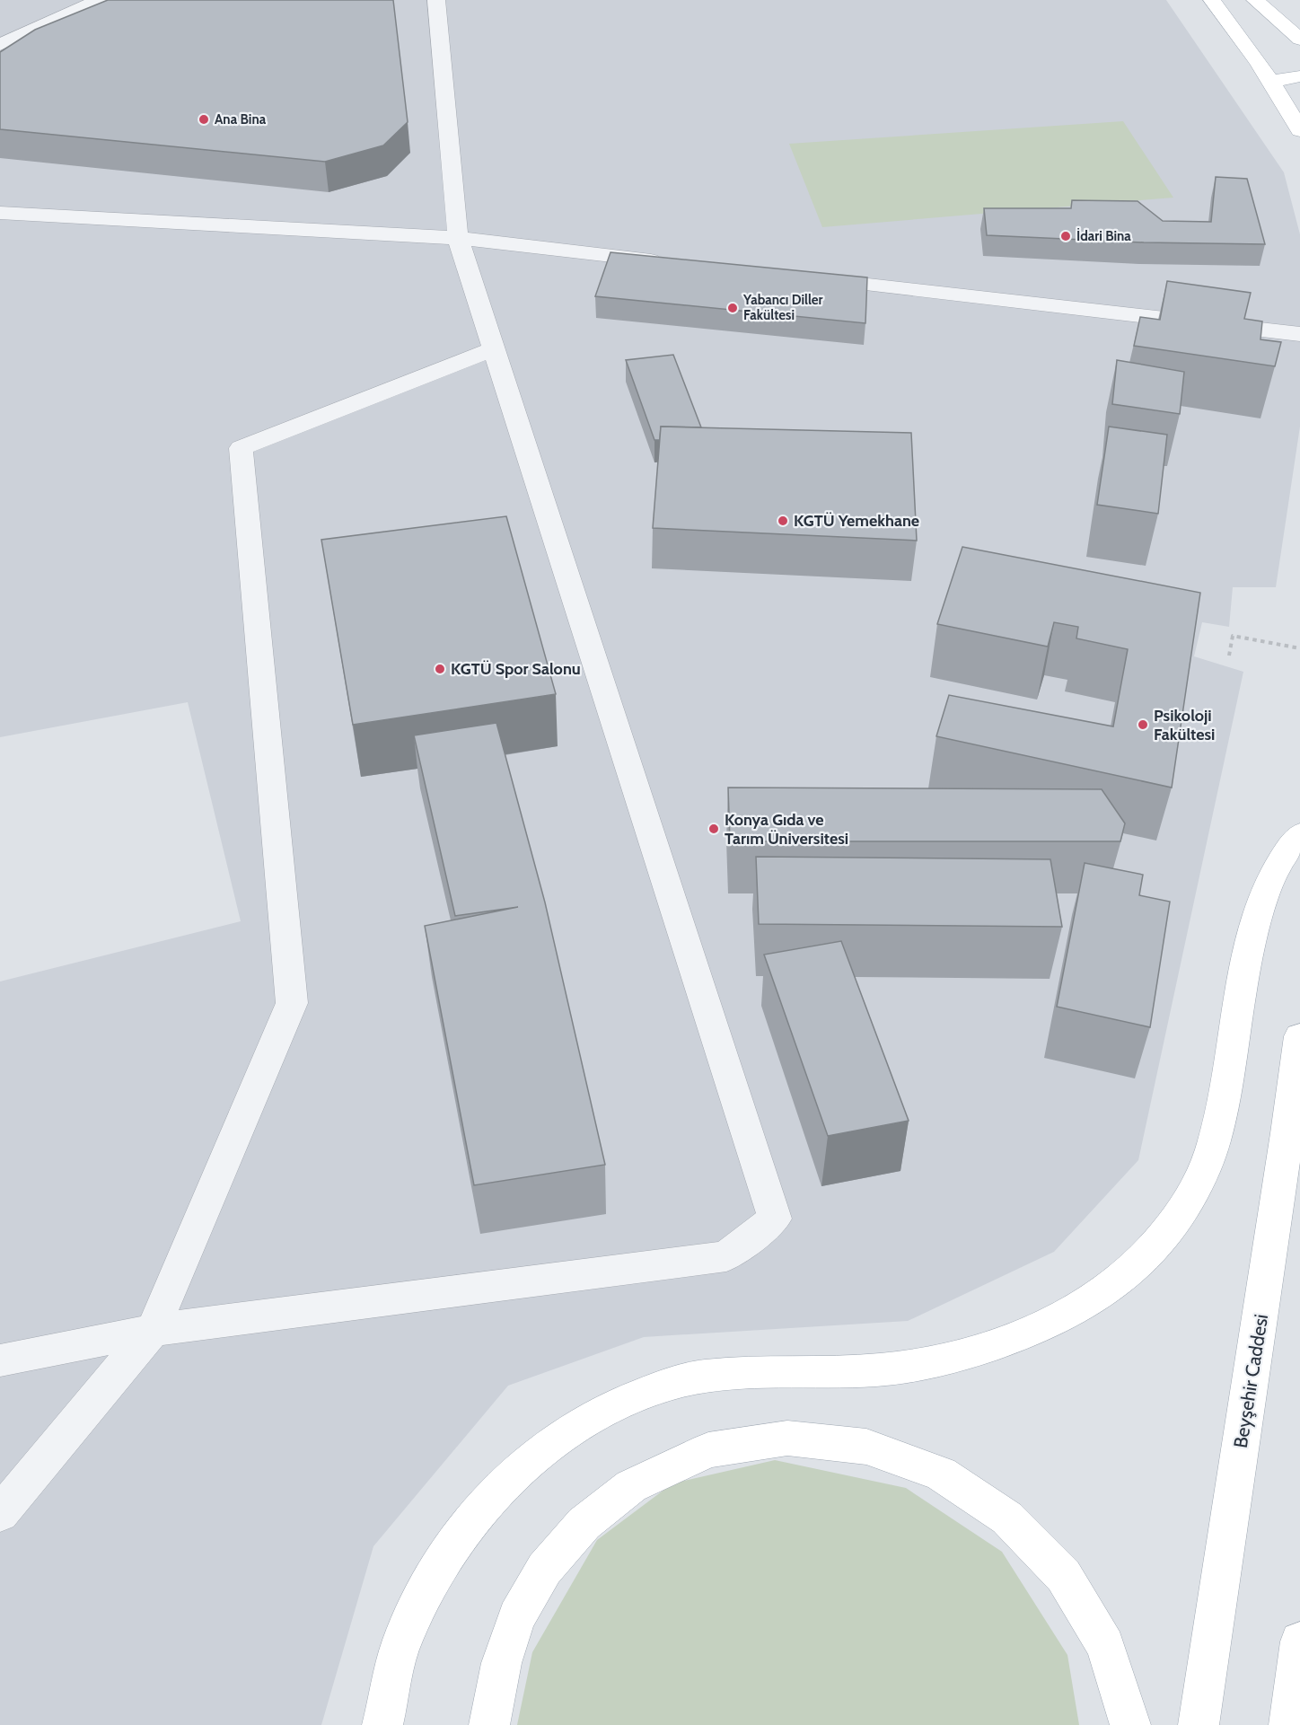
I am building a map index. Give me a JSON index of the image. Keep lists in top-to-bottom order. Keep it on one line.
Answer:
{"streets":{"main road":["Beyşehir Caddesi"]},"places":["Ana Bina","İdari Bina","Yabancı Diller Fakültesi","KGTÜ Yemekhane","KGTÜ Spor Salonu","Psikoloji Fakültesi","Konya Gıda ve Tarım Üniversitesi"]}
